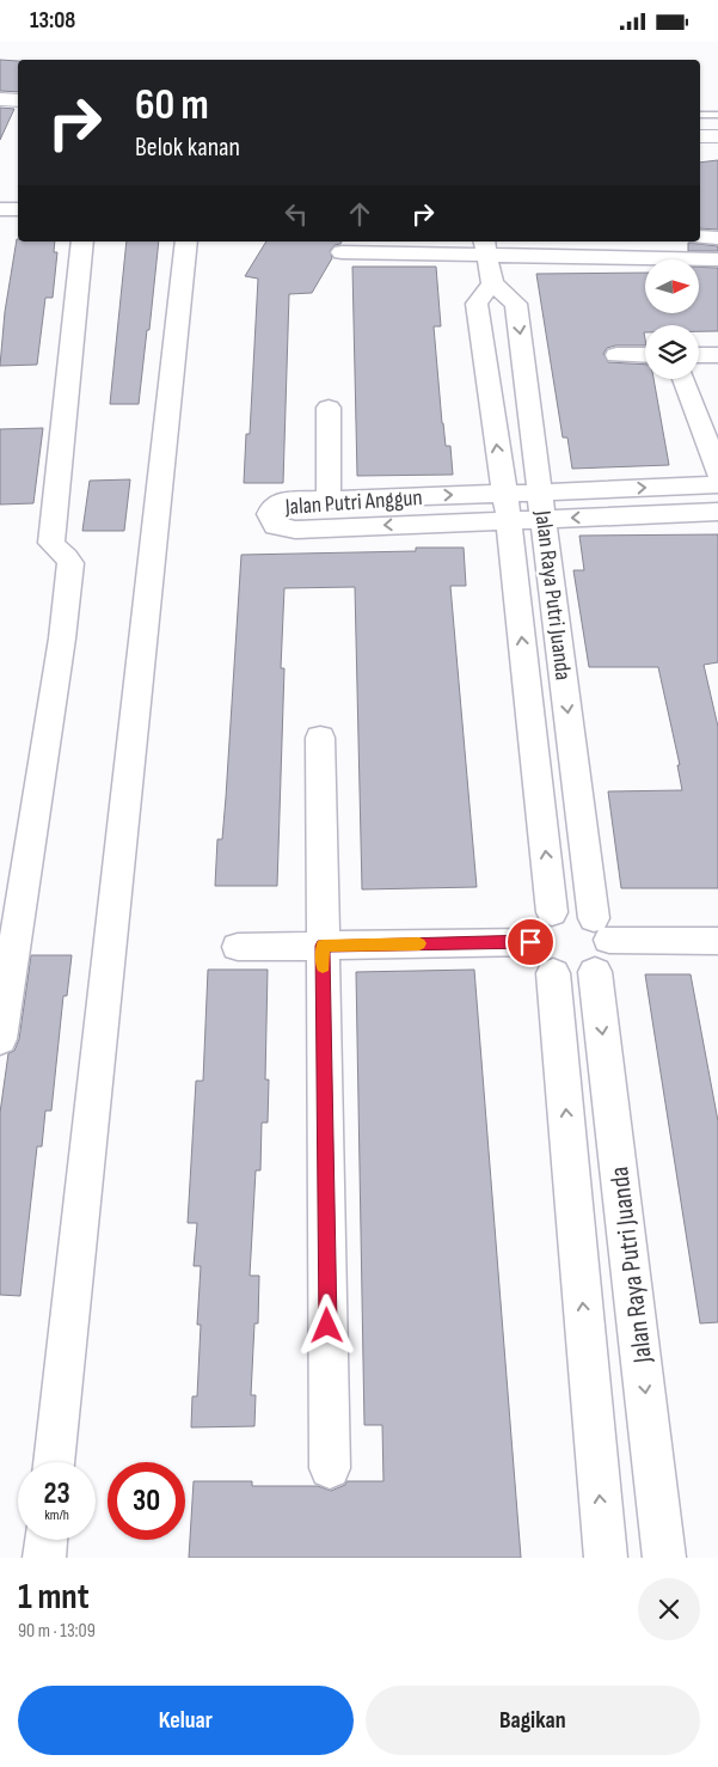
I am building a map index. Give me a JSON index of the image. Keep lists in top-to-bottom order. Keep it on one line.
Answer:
{"streets":{"street":["Jalan Putri Anggun","Jalan Raya Putri Juanda"]},"crossings":[["Jalan Putri Anggun","Jalan Raya Putri Juanda"]],"north":"right","page":{"status":"13:08","turn":["60 m","Belok kanan"],"speed":"23 km/h","limit":"30","heading":["1 mnt","90 m · 13:09"],"buttons":["Keluar","Bagikan"]}}
